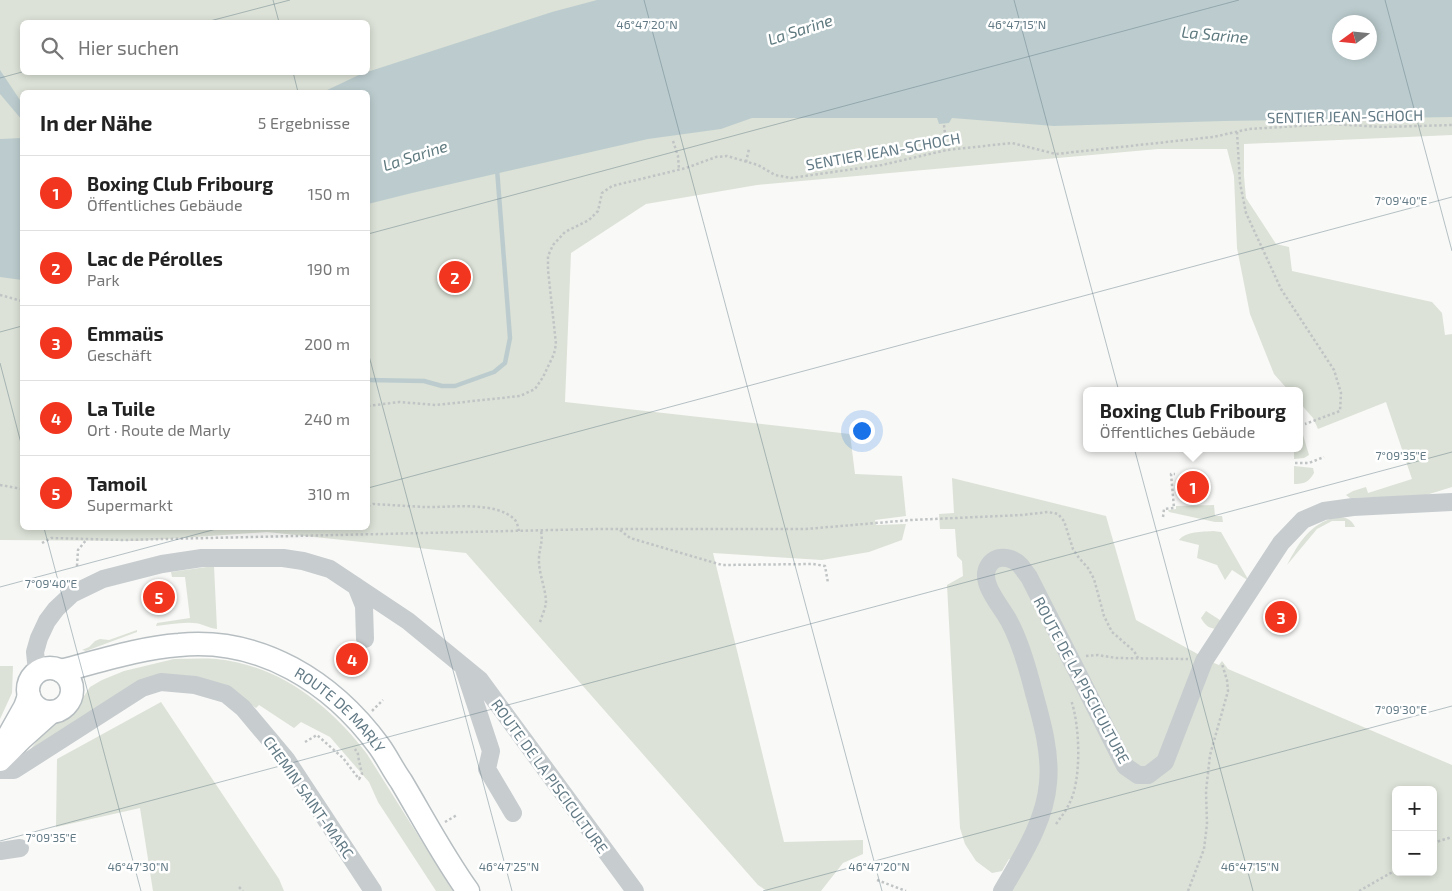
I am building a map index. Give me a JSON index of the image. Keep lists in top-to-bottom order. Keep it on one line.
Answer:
{"streets":{"main road":["ROUTE DE MARLY"],"street":["ROUTE DE LA PISCICULTURE","CHEMIN SAINT-MARC"],"path":["SENTIER JEAN-SCHOCH"]},"crossings":[["ROUTE DE LA PISCICULTURE","ROUTE DE MARLY"]],"water":["La Sarine"],"north":"left","page":{"search":"Hier suchen","heading":["In der Nähe","5 Ergebnisse"],"list":[{"mark":"1","name":"Boxing Club Fribourg","note":"Öffentliches Gebäude","value":"150 m"},{"mark":"2","name":"Lac de Pérolles","note":"Park","value":"190 m"},{"mark":"3","name":"Emmaüs","note":"Geschäft","value":"200 m"},{"mark":"4","name":"La Tuile","note":"Ort · Route de Marly","value":"240 m"},{"mark":"5","name":"Tamoil","note":"Supermarkt","value":"310 m"}],"pins":["2","1","5","3","4"],"popup":["Boxing Club Fribourg","Öffentliches Gebäude"],"map_buttons":["+","−"]},"coordinates":["46°47'20\"N","46°47'15\"N","7°09'40\"E","7°09'35\"E","7°09'30\"E","46°47'30\"N","46°47'25\"N"]}
